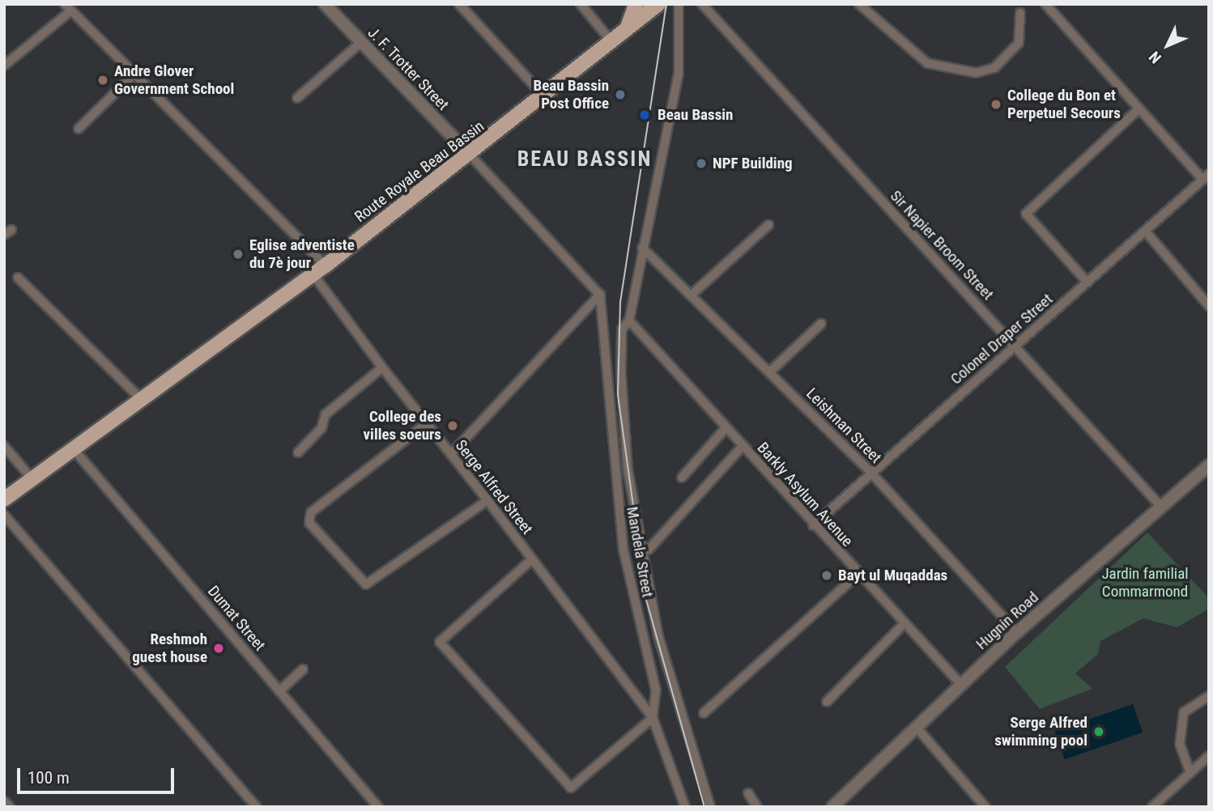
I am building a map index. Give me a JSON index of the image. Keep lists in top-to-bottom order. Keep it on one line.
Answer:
{"streets":{"main road":["Route Royale Beau Bassin"],"street":["J. F. Trotter Street","Sir Napier Broom Street","Colonel Draper Street","Leishman Street","Serge Alfred Street","Barkly Asylum Avenue","Mandela Street","Dumat Street","Hugnin Road"]},"crossings":[["J. F. Trotter Street","Route Royale Beau Bassin"],["Route Royale Beau Bassin","Serge Alfred Street"],["Route Royale Beau Bassin","Dumat Street"],["Sir Napier Broom Street","Colonel Draper Street"],["Sir Napier Broom Street","Hugnin Road"],["Colonel Draper Street","Leishman Street"],["Colonel Draper Street","Barkly Asylum Avenue"],["Leishman Street","Hugnin Road"],["Serge Alfred Street","Mandela Street"],["Barkly Asylum Avenue","Hugnin Road"]],"districts":["BEAU BASSIN"],"parks":["Jardin familial Commarmond"],"places":["Andre Glover Government School","Beau Bassin Post Office","College du Bon et Perpetuel Secours","Beau Bassin","NPF Building","Eglise adventiste du 7è jour","College des villes soeurs","Bayt ul Muqaddas","Reshmoh guest house","Serge Alfred swimming pool"],"scale_bar":"100 m","north":"bottom left"}
